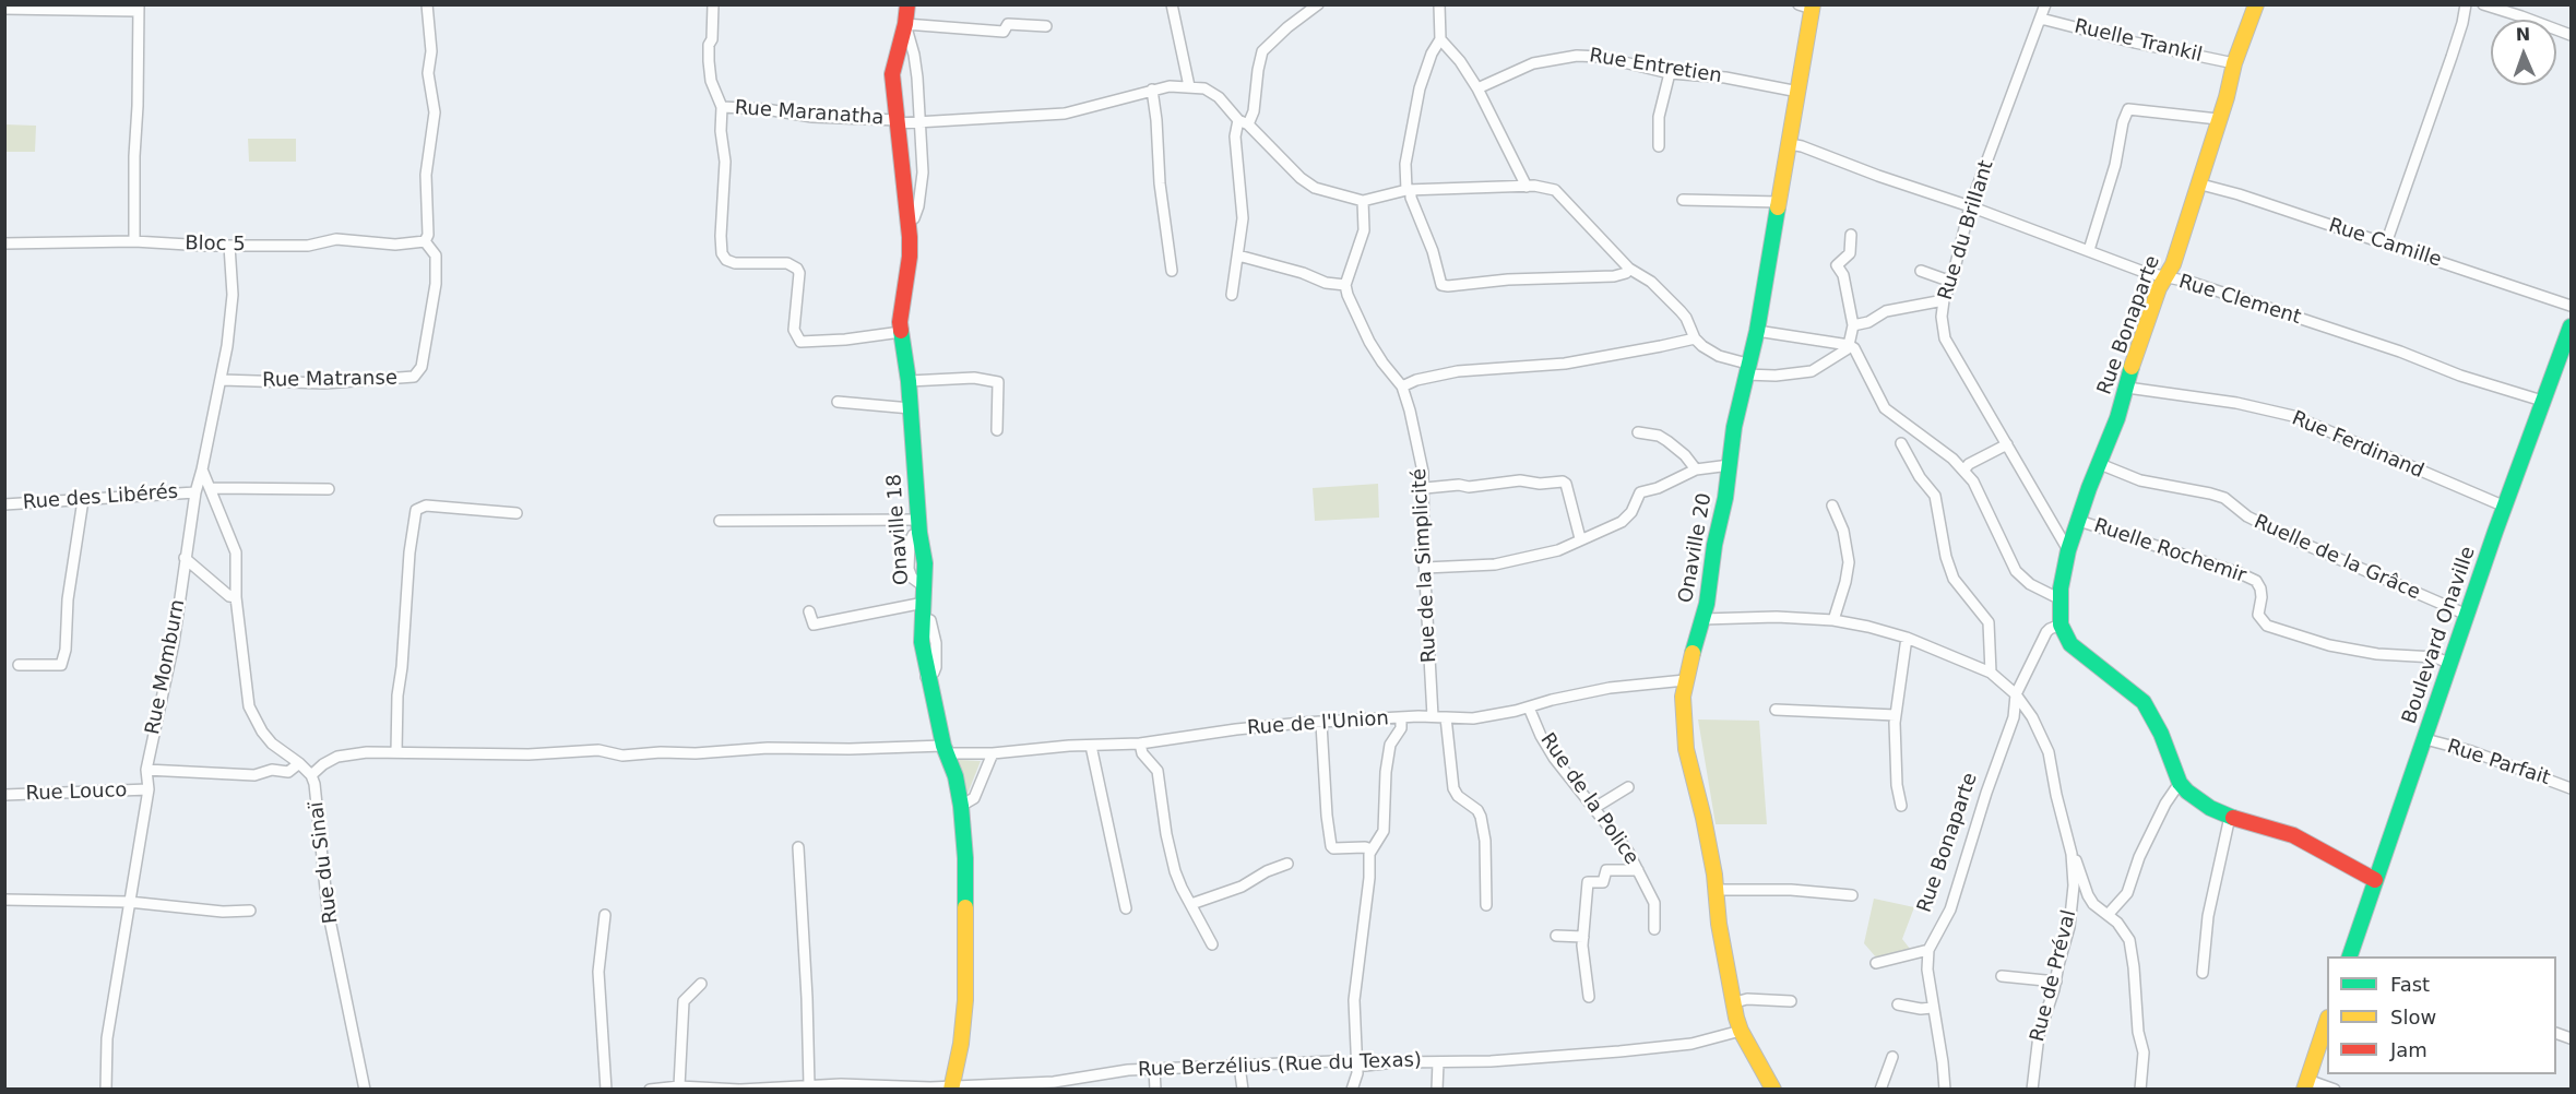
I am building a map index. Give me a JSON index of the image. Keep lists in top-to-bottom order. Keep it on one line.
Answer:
{"streets":{"street":["Ruelle Trankil","Rue Entretien","Rue Maranatha","Rue du Brillant","Rue Camille","Bloc 5","Rue Clement","Rue Bonaparte","Rue Matranse","Rue Ferdinand","Rue des Libérés","Onaville 18","Onaville 20","Ruelle Rochemir","Ruelle de la Grâce","Rue de la Simplicité","Boulevard Onaville","Rue Momburn","Rue de l'Union","Rue Parfait","Rue Louco","Rue de la Police","Rue du Sinaï","Rue de Préval","Rue Berzélius (Rue du Texas)"]},"crossings":[["Ruelle Trankil","Rue du Brillant"],["Ruelle Trankil","Rue Bonaparte"],["Rue Entretien","Onaville 20"],["Rue Maranatha","Onaville 18"],["Rue du Brillant","Rue Clement"],["Rue du Brillant","Rue Bonaparte"],["Rue Camille","Rue Bonaparte"],["Bloc 5","Rue Matranse"],["Bloc 5","Rue Momburn"],["Rue Clement","Rue Bonaparte"],["Rue Clement","Onaville 20"],["Rue Clement","Boulevard Onaville"],["Rue Bonaparte","Rue Ferdinand"],["Rue Bonaparte","Ruelle Rochemir"],["Rue Bonaparte","Ruelle de la Grâce"],["Rue Bonaparte","Rue de Préval"],["Rue Matranse","Rue Momburn"],["Rue Ferdinand","Boulevard Onaville"],["Rue des Libérés","Rue Momburn"],["Onaville 18","Rue de l'Union"],["Onaville 18","Rue Berzélius (Rue du Texas)"],["Onaville 20","Rue de l'Union"],["Onaville 20","Rue de Préval"],["Onaville 20","Rue Berzélius (Rue du Texas)"],["Ruelle Rochemir","Boulevard Onaville"],["Ruelle de la Grâce","Boulevard Onaville"],["Rue de la Simplicité","Rue de l'Union"],["Boulevard Onaville","Rue Parfait"],["Rue Momburn","Rue Louco"],["Rue Momburn","Rue du Sinaï"],["Rue de l'Union","Rue de la Police"],["Rue de l'Union","Rue du Sinaï"]],"legend":["Fast","Slow","Jam"],"north":"top"}
